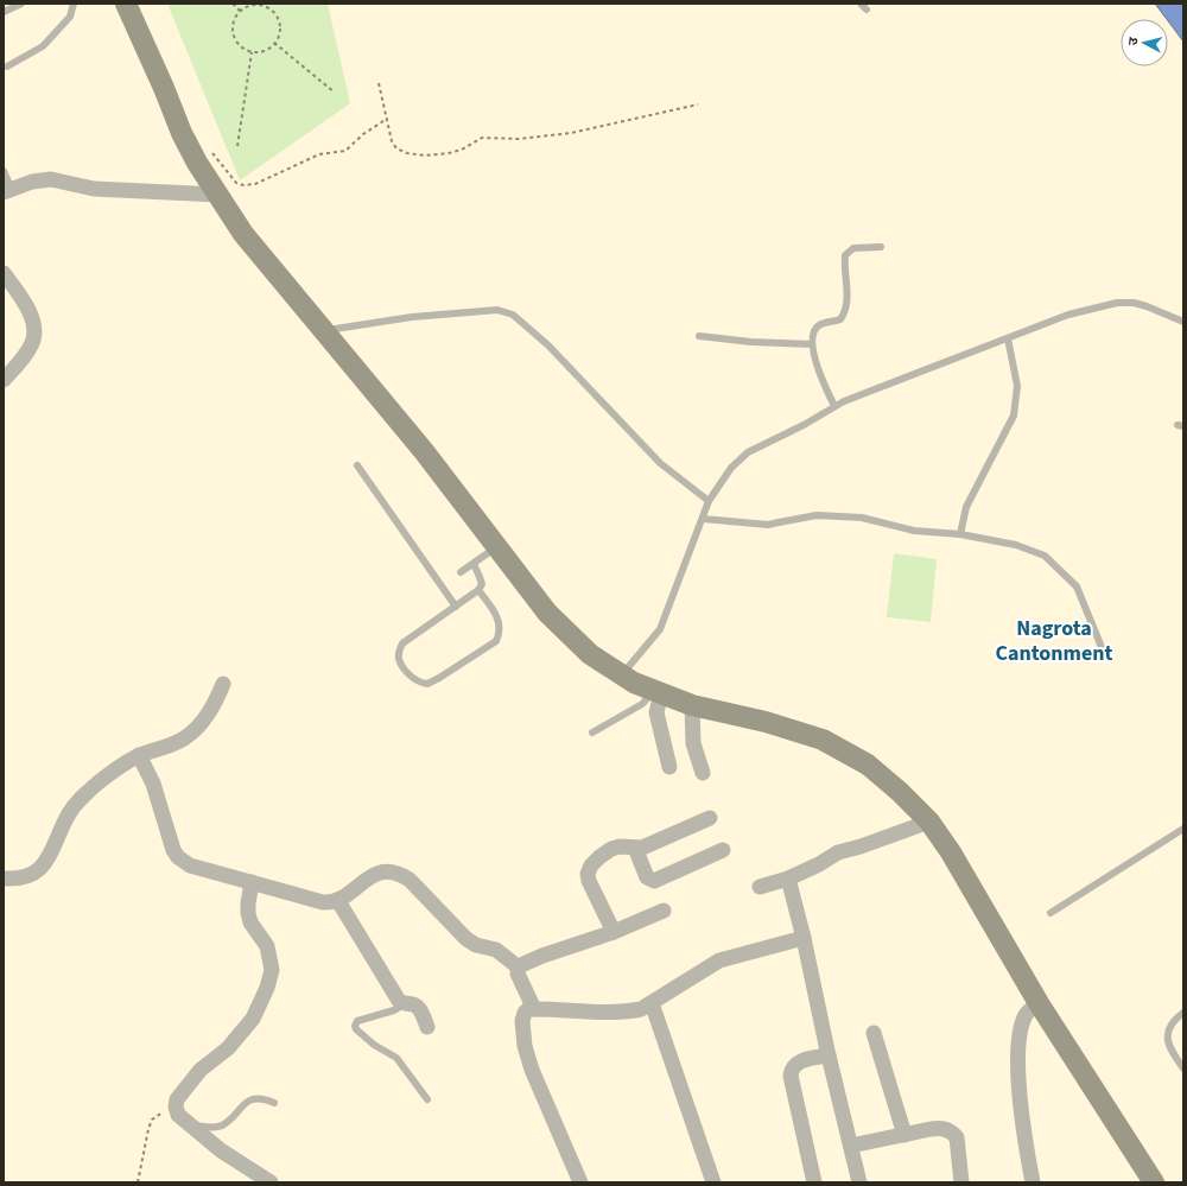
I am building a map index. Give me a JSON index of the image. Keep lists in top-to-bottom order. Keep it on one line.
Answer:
{"districts":["Nagrota Cantonment"],"north":"left"}
